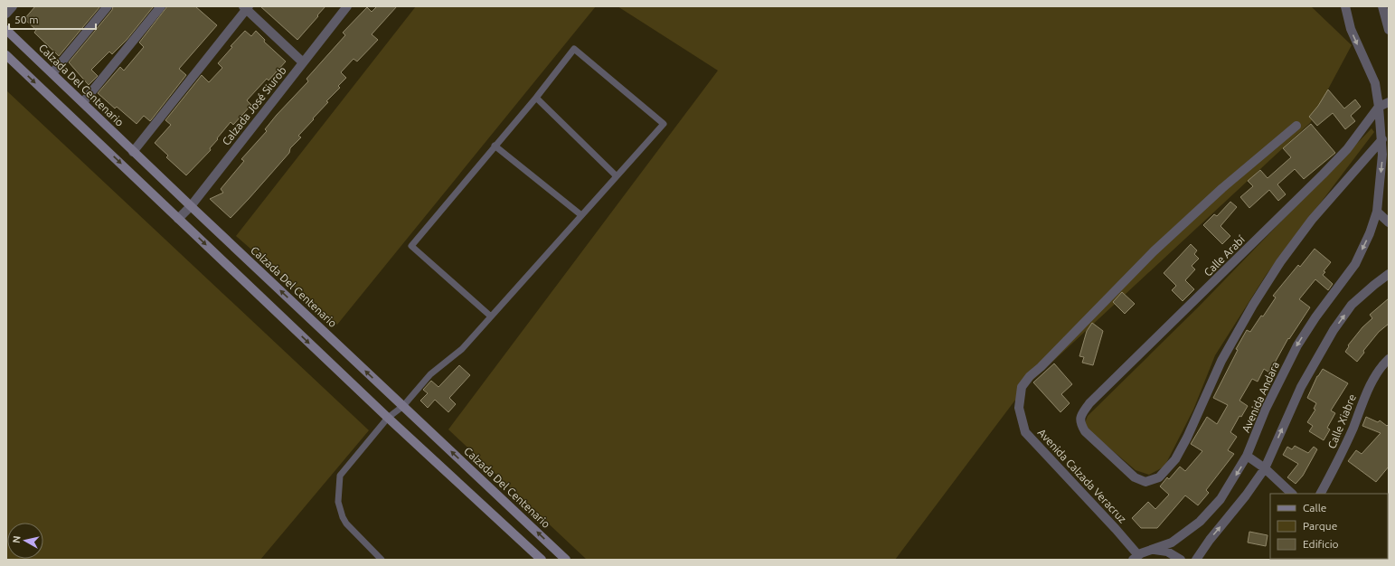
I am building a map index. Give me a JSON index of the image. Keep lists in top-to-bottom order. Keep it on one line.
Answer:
{"streets":{"main road":["Calzada Del Centenario"],"street":["Calzada José Siurob","Calle Arabí","Avenida Andara","Calle Xiabre","Avenida Calzada Veracruz"]},"crossings":[["Calzada Del Centenario","Calzada José Siurob"],["Calle Arabí","Avenida Andara"],["Avenida Andara","Avenida Calzada Veracruz"]],"legend":["Calle","Parque","Edificio"],"scale_bar":"50 m","north":"left"}
